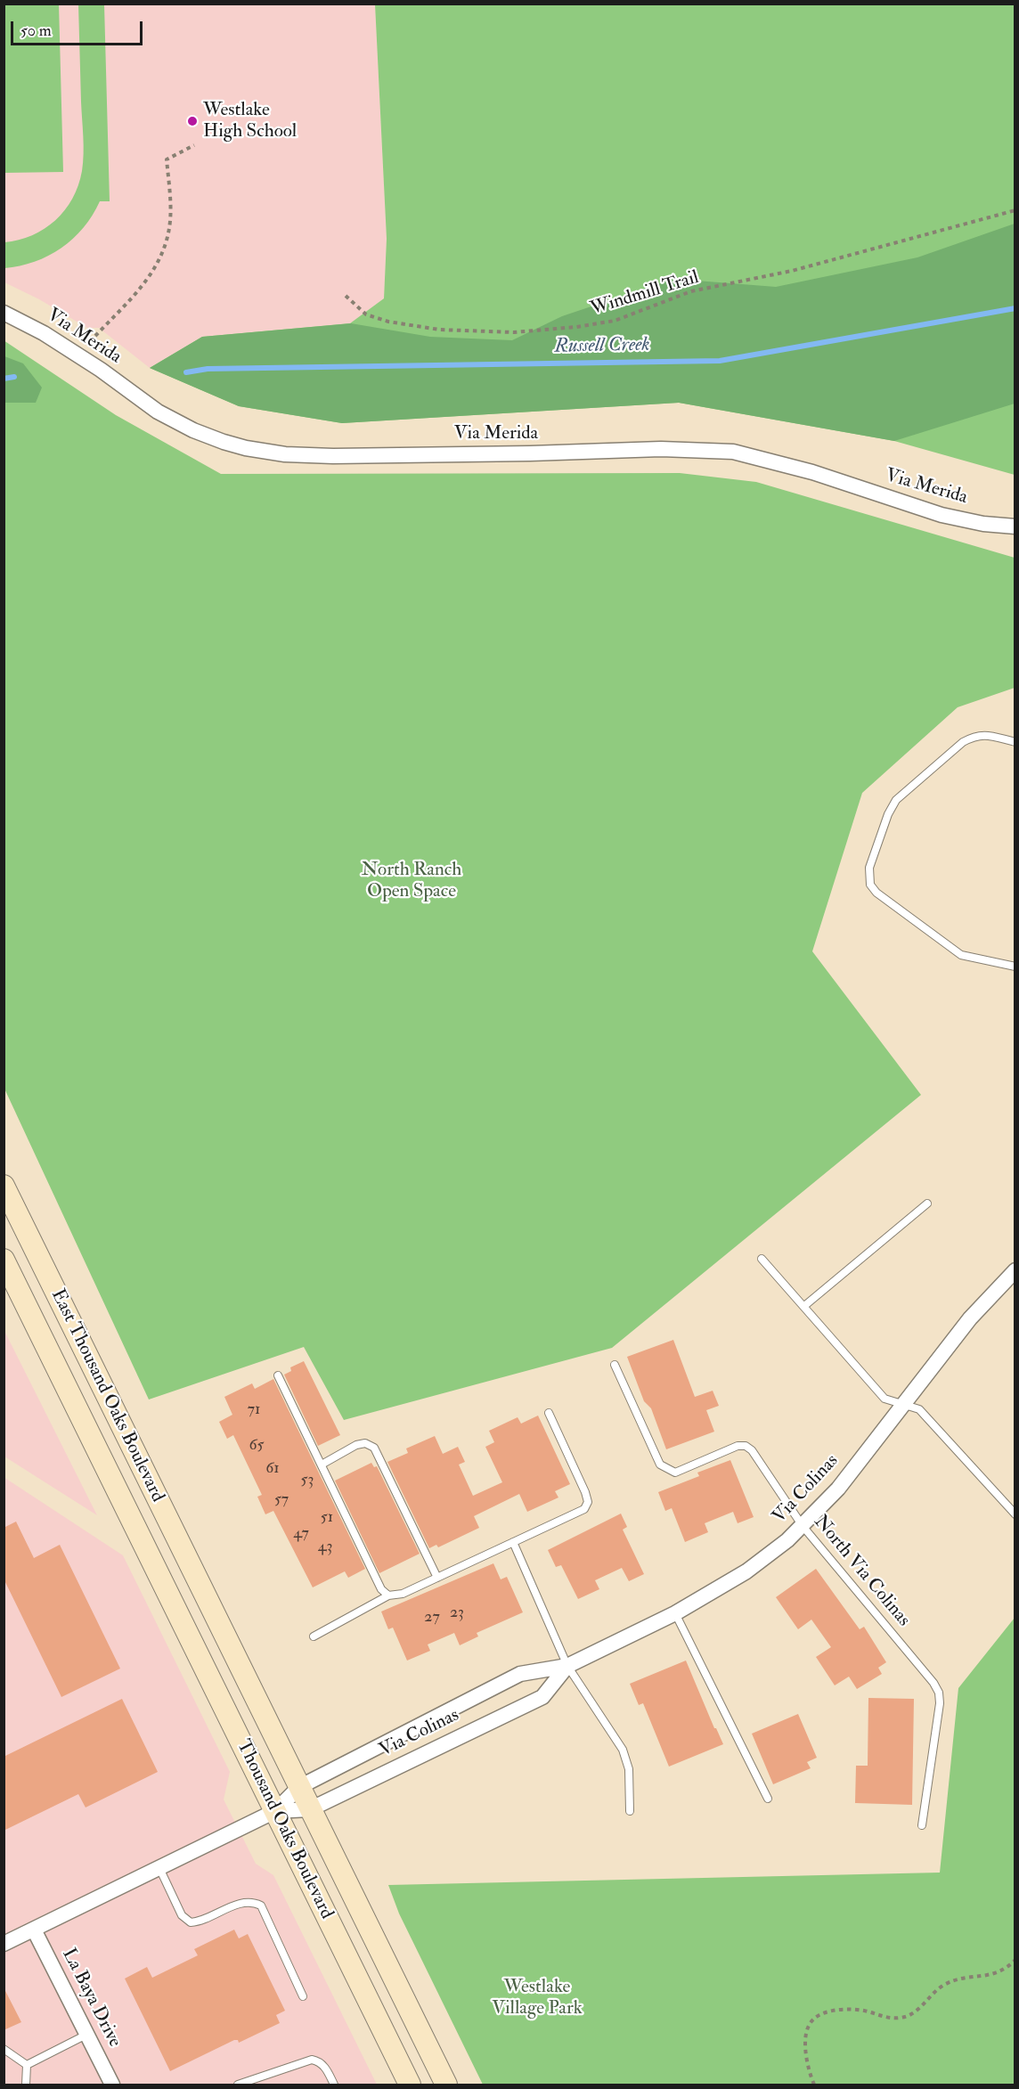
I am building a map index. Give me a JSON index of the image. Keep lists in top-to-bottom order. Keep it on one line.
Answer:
{"streets":{"main road":["East Thousand Oaks Boulevard","Thousand Oaks Boulevard"],"street":["Via Merida","Via Colinas","La Baya Drive"],"lane":["North Via Colinas"],"path":["Windmill Trail"]},"crossings":[["East Thousand Oaks Boulevard","Thousand Oaks Boulevard"],["Via Colinas","North Via Colinas"],["Via Colinas","Thousand Oaks Boulevard"],["Via Colinas","La Baya Drive"]],"water":["Russell Creek"],"parks":["North Ranch Open Space","Westlake Village Park"],"places":["Westlake High School"],"house_numbers":["71","65","61","53","57","51","47","43","23","27"],"scale_bar":"50 m"}
